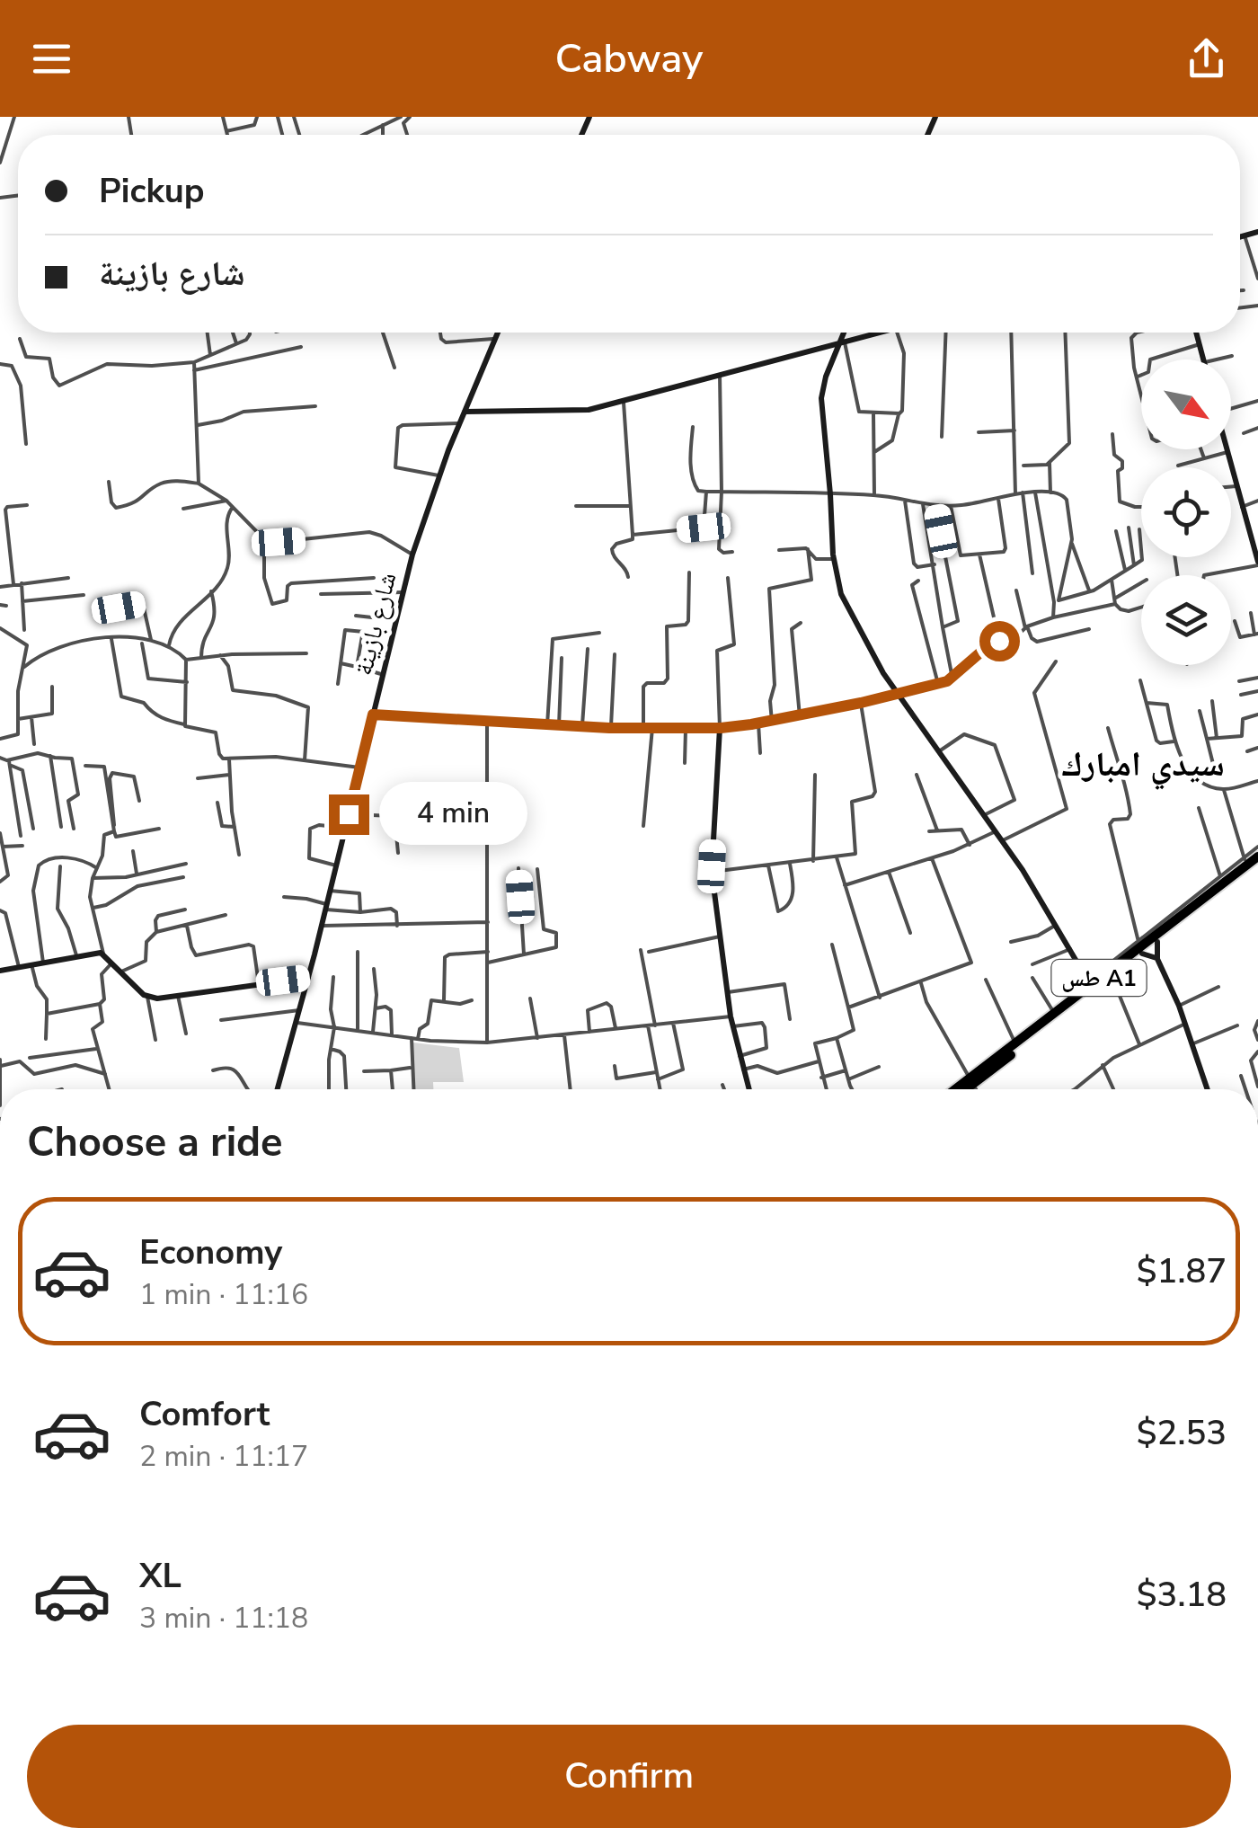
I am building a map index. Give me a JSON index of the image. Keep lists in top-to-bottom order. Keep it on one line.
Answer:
{"streets":{"highway":["طس A1"],"street":["شارع بازينة"]},"districts":["سيدي امبارك"],"north":"bottom right","page":{"header":"Cabway","banner":["Pickup","شارع بازينة"],"bubble":"4 min","heading":"Choose a ride","list":[{"name":"Economy","note":"1 min · 11:16","value":"$1.87"},{"name":"Comfort","note":"2 min · 11:17","value":"$2.53"},{"name":"XL","note":"3 min · 11:18","value":"$3.18"}],"buttons":"Confirm"}}
